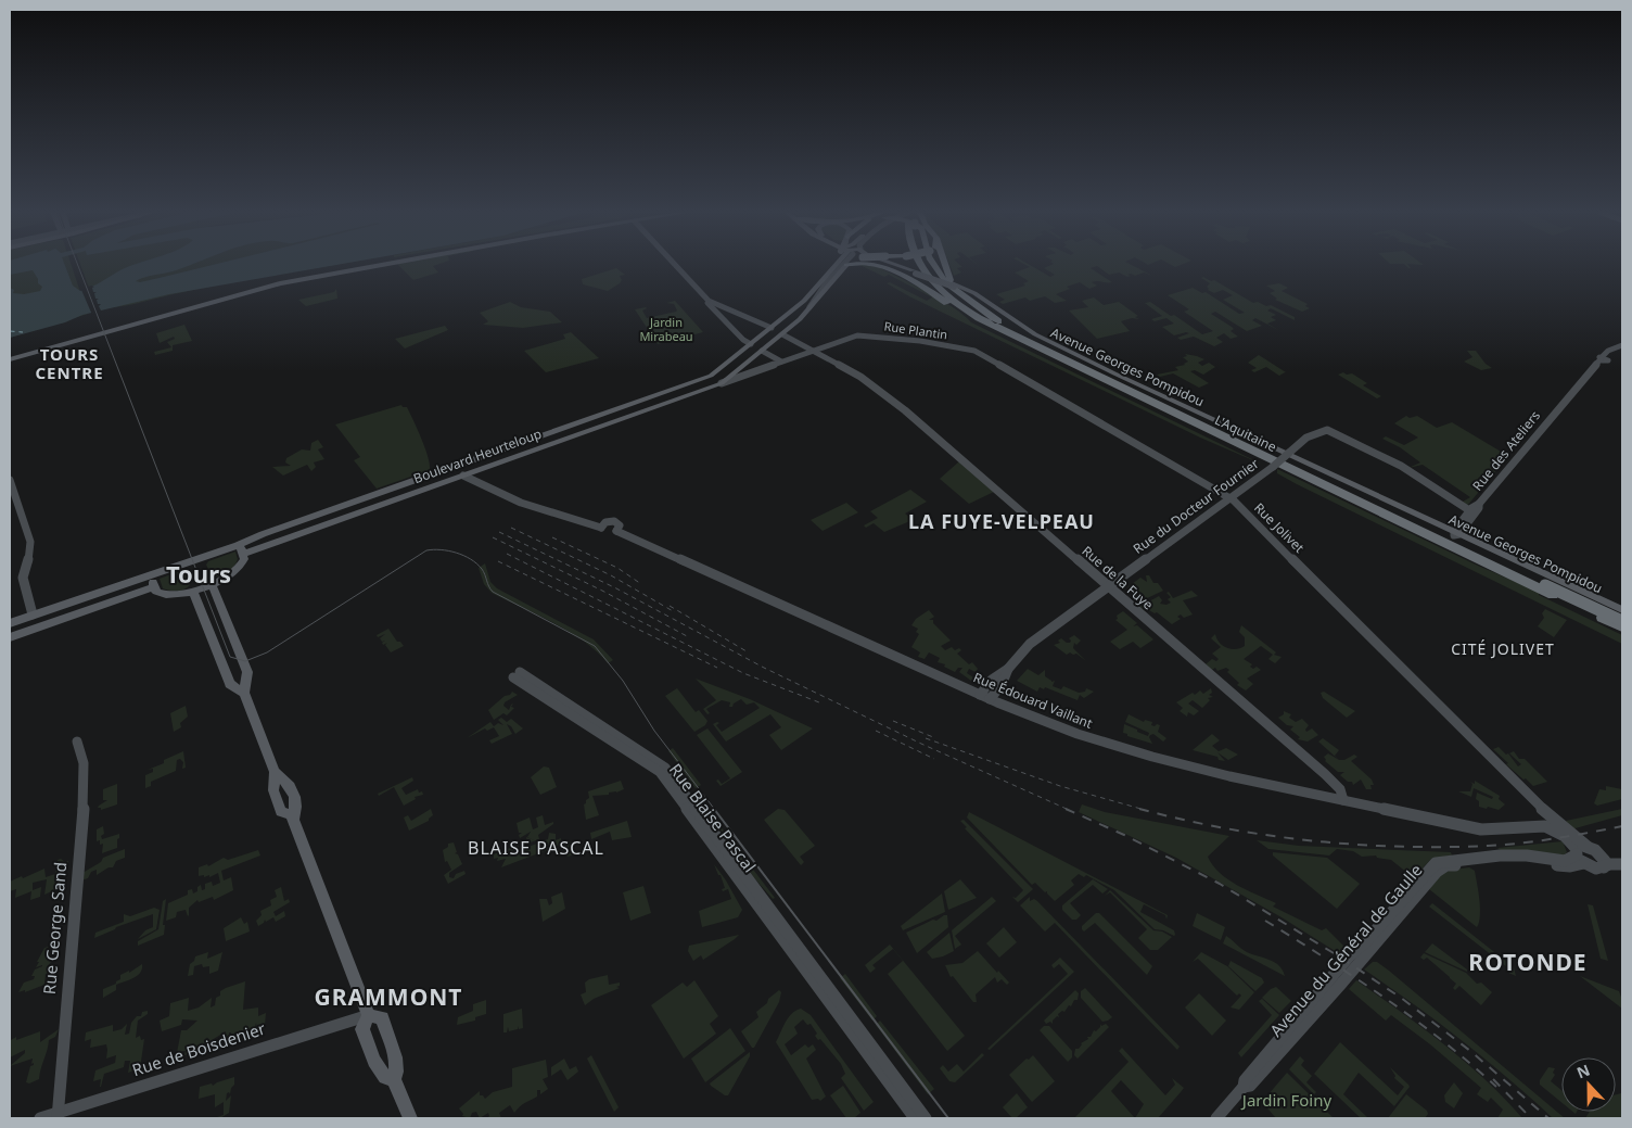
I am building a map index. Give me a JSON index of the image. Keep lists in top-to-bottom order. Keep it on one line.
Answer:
{"streets":{"highway":["L'Aquitaine"],"main road":["Avenue Georges Pompidou","Boulevard Heurteloup"],"street":["Rue Plantin","Rue des Ateliers","Rue du Docteur Fournier","Rue Jolivet","Rue de la Fuye","Rue Édouard Vaillant","Rue Blaise Pascal","Rue George Sand","Avenue du Général de Gaulle","Rue de Boisdenier"]},"crossings":[["Rue Plantin","Boulevard Heurteloup"],["Rue Plantin","Rue Jolivet"],["Avenue Georges Pompidou","Rue des Ateliers"],["Rue des Ateliers","Rue du Docteur Fournier"],["Boulevard Heurteloup","Rue de la Fuye"],["Rue du Docteur Fournier","Rue Jolivet"],["Rue du Docteur Fournier","Rue de la Fuye"],["Rue du Docteur Fournier","Rue Édouard Vaillant"],["Rue Jolivet","Rue Édouard Vaillant"],["Rue de la Fuye","Rue Édouard Vaillant"],["Rue Édouard Vaillant","Avenue du Général de Gaulle"],["Rue George Sand","Rue de Boisdenier"]],"districts":["TOURS CENTRE","LA FUYE-VELPEAU","Tours","CITÉ JOLIVET","BLAISE PASCAL","ROTONDE","GRAMMONT"],"parks":["Jardin Mirabeau","Jardin Foiny"],"north":"top"}
